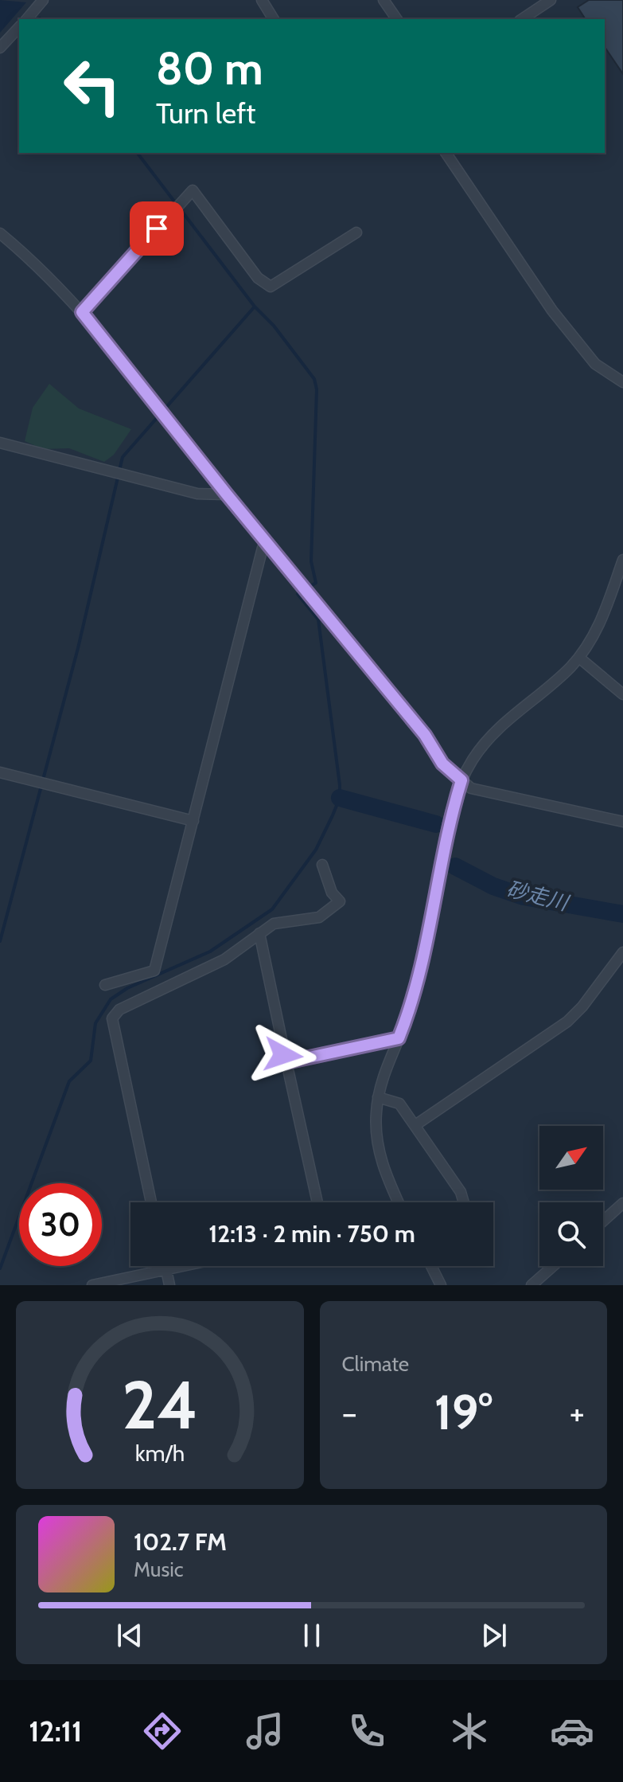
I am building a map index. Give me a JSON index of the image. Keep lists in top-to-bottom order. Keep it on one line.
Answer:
{"water":["砂走川"],"north":"top right","page":{"turn":["80 m","Turn left"],"limit":"30","trip":"12:13 · 2 min · 750 m","tile":"Climate","heat":["−","19°","+"],"song":["102.7 FM","Music"],"tabs":"12:11","gauge":["24","km/h"]}}
